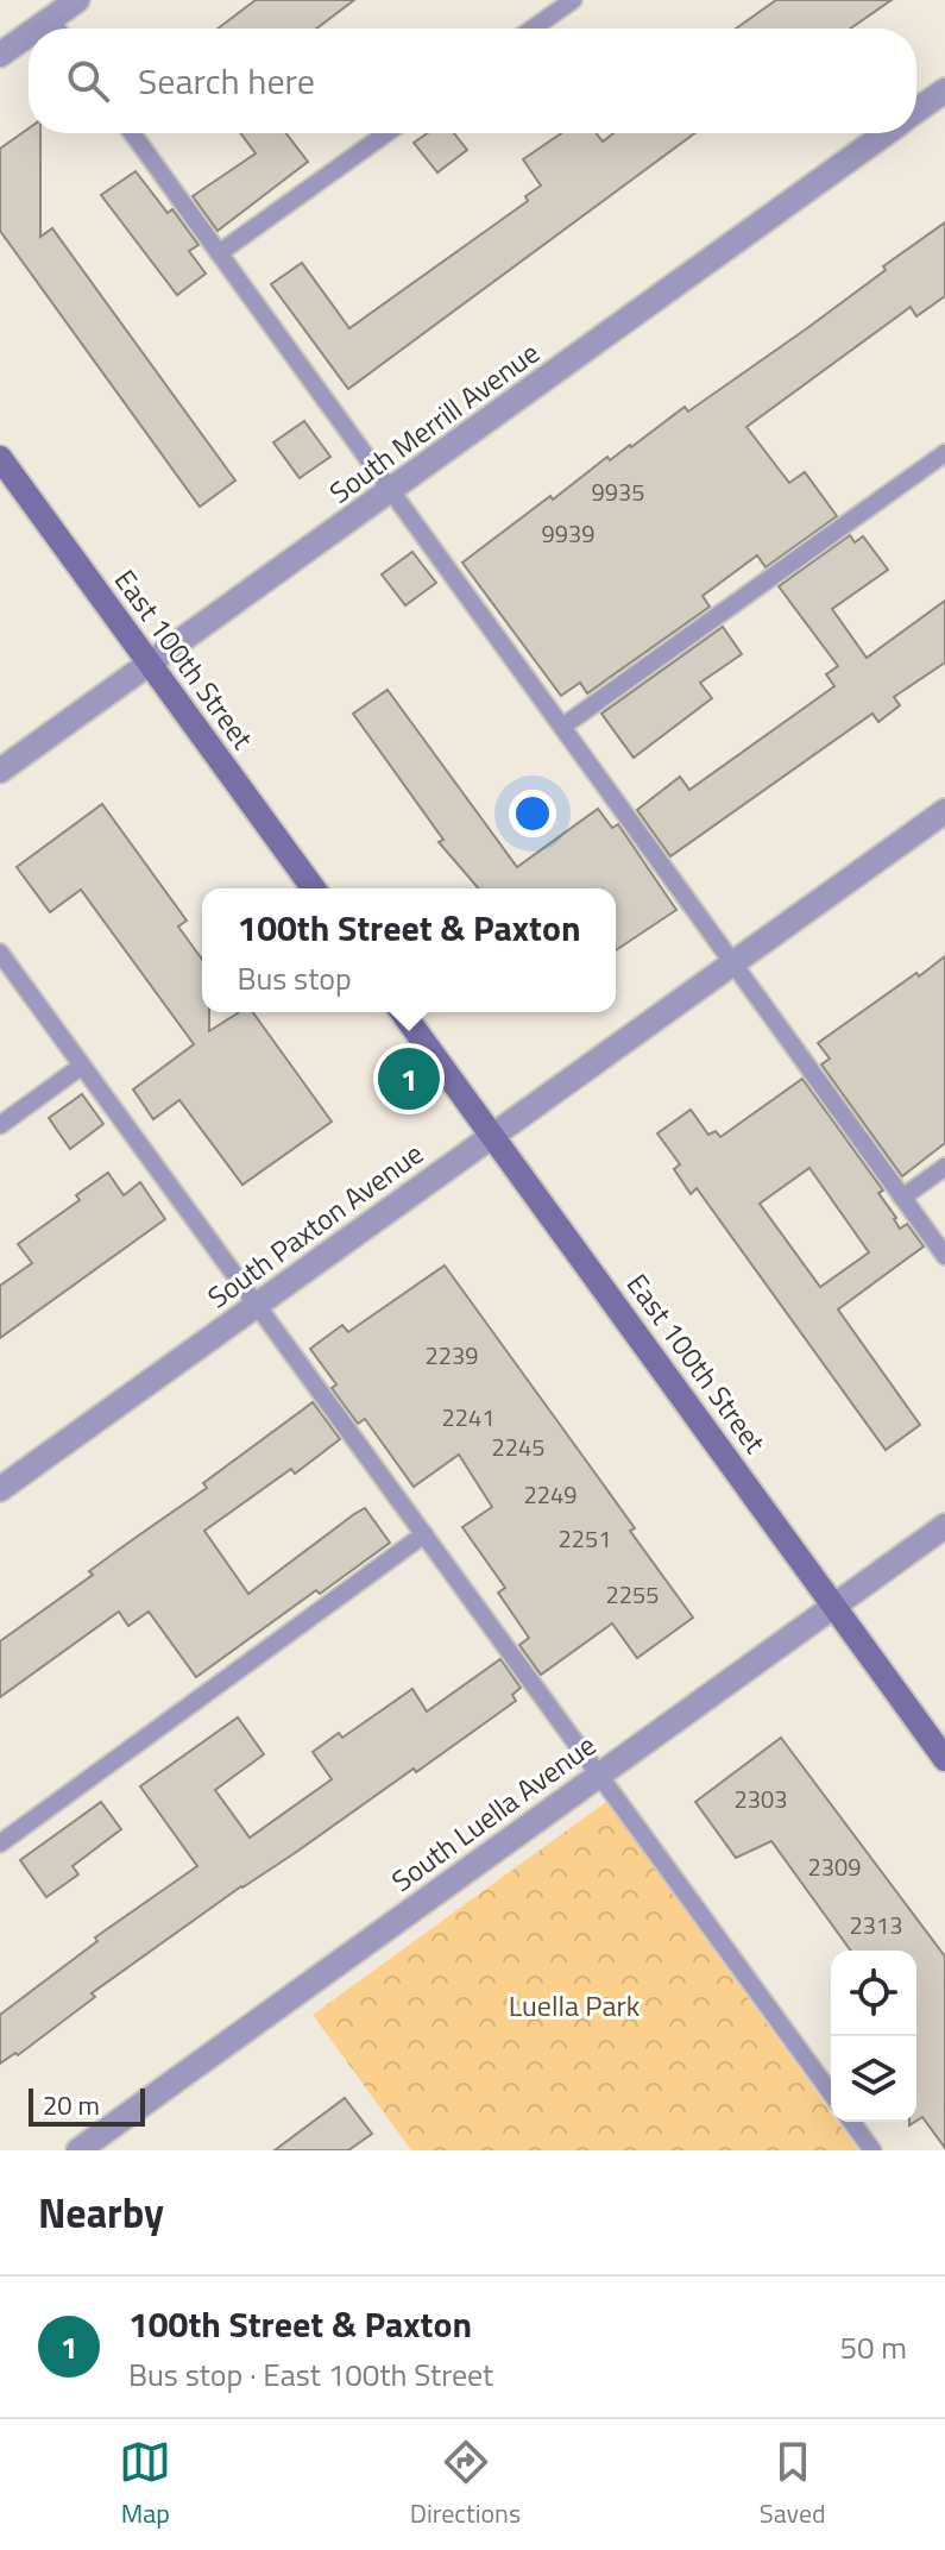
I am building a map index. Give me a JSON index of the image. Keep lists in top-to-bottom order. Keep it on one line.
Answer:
{"streets":{"main road":["East 100th Street"],"street":["South Merrill Avenue","South Paxton Avenue","South Luella Avenue"]},"crossings":[["South Merrill Avenue","East 100th Street"],["East 100th Street","South Paxton Avenue"],["East 100th Street","South Luella Avenue"]],"parks":["Luella Park"],"house_numbers":["9935","9939","2239","2241","2245","2249","2251","2255","2303","2309","2313"],"scale_bar":"20 m","page":{"search":"Search here","popup":["100th Street & Paxton","Bus stop"],"pins":"1","scale":"20 m","heading":"Nearby","list":[{"mark":"1","name":"100th Street & Paxton","note":"Bus stop · East 100th Street","value":"50 m"}],"nav":["Map","Directions","Saved"]}}
